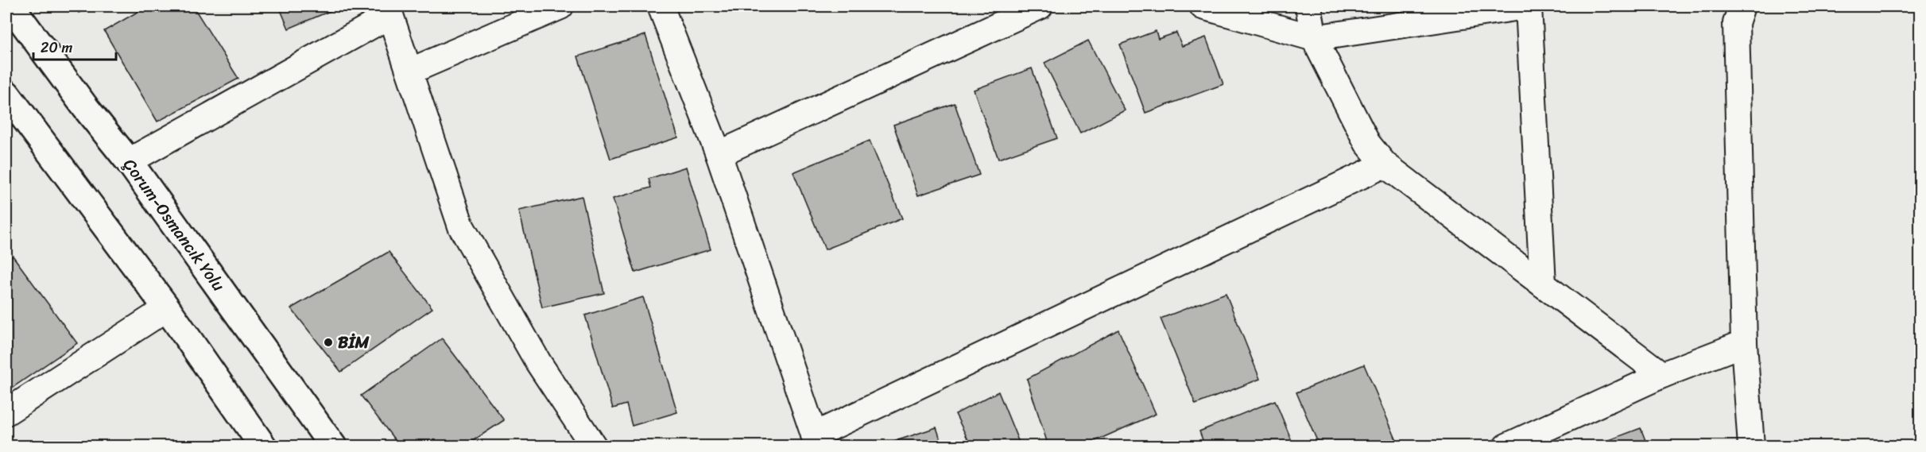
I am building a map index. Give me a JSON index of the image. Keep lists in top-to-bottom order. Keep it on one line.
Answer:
{"streets":{"highway":["Çorum-Osmancık Yolu"]},"places":["BİM"],"scale_bar":"20 m"}
